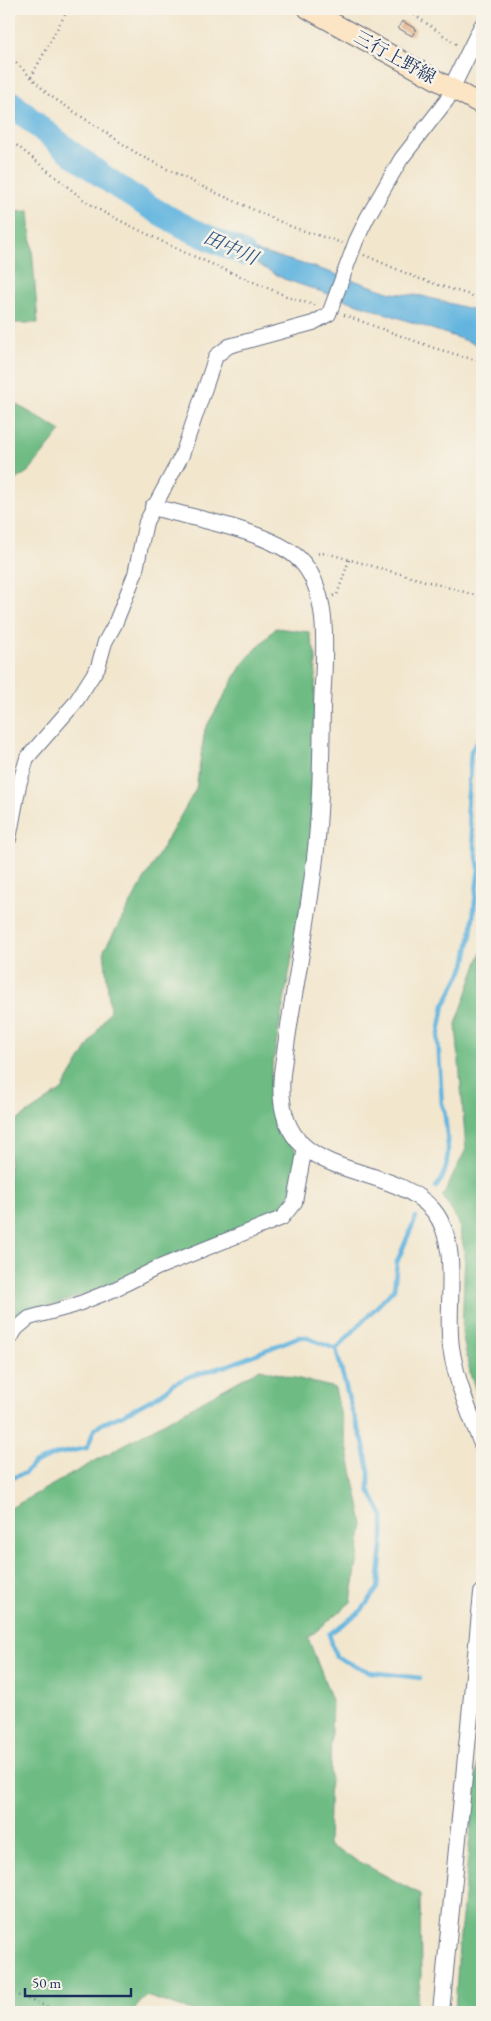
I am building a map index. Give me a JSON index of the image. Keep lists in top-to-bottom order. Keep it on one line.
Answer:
{"streets":{"main road":["三行上野線"]},"water":["田中川"],"scale_bar":"50 m"}
